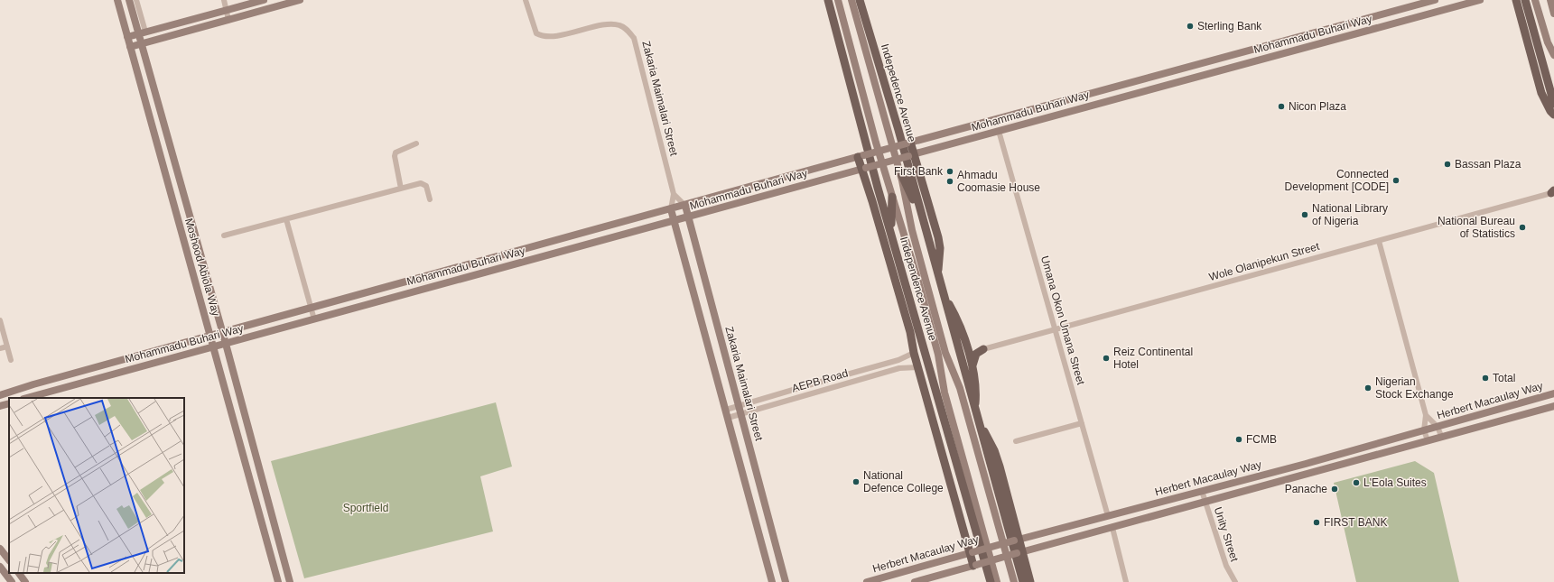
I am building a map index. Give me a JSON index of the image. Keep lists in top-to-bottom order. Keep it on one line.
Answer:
{"streets":{"main road":["Mohammadu Buhari Way","Indepedence Avenue","Zakaria Maimalari Street","Moshood Abiola Way","Independence Avenue","Herbert Macaulay Way"],"street":["Wole Olanipekun Street","Umana Okon Umana Street","AEPB Road","Unity Street"]},"crossings":[["Mohammadu Buhari Way","Zakaria Maimalari Street"],["Mohammadu Buhari Way","Moshood Abiola Way"],["Mohammadu Buhari Way","Umana Okon Umana Street"],["Indepedence Avenue","Independence Avenue"],["Zakaria Maimalari Street","AEPB Road"],["Wole Olanipekun Street","Umana Okon Umana Street"],["Umana Okon Umana Street","Herbert Macaulay Way"],["Herbert Macaulay Way","Unity Street"]],"parks":["Sportfield"],"places":["Sterling Bank","Nicon Plaza","Bassan Plaza","First Bank","Connected Development [CODE]","Ahmadu Coomasie House","National Library of Nigeria","National Bureau of Statistics","Reiz Continental Hotel","Total","Nigerian Stock Exchange","FCMB","National Defence College","L'Eola Suites","Panache","FIRST BANK"]}
